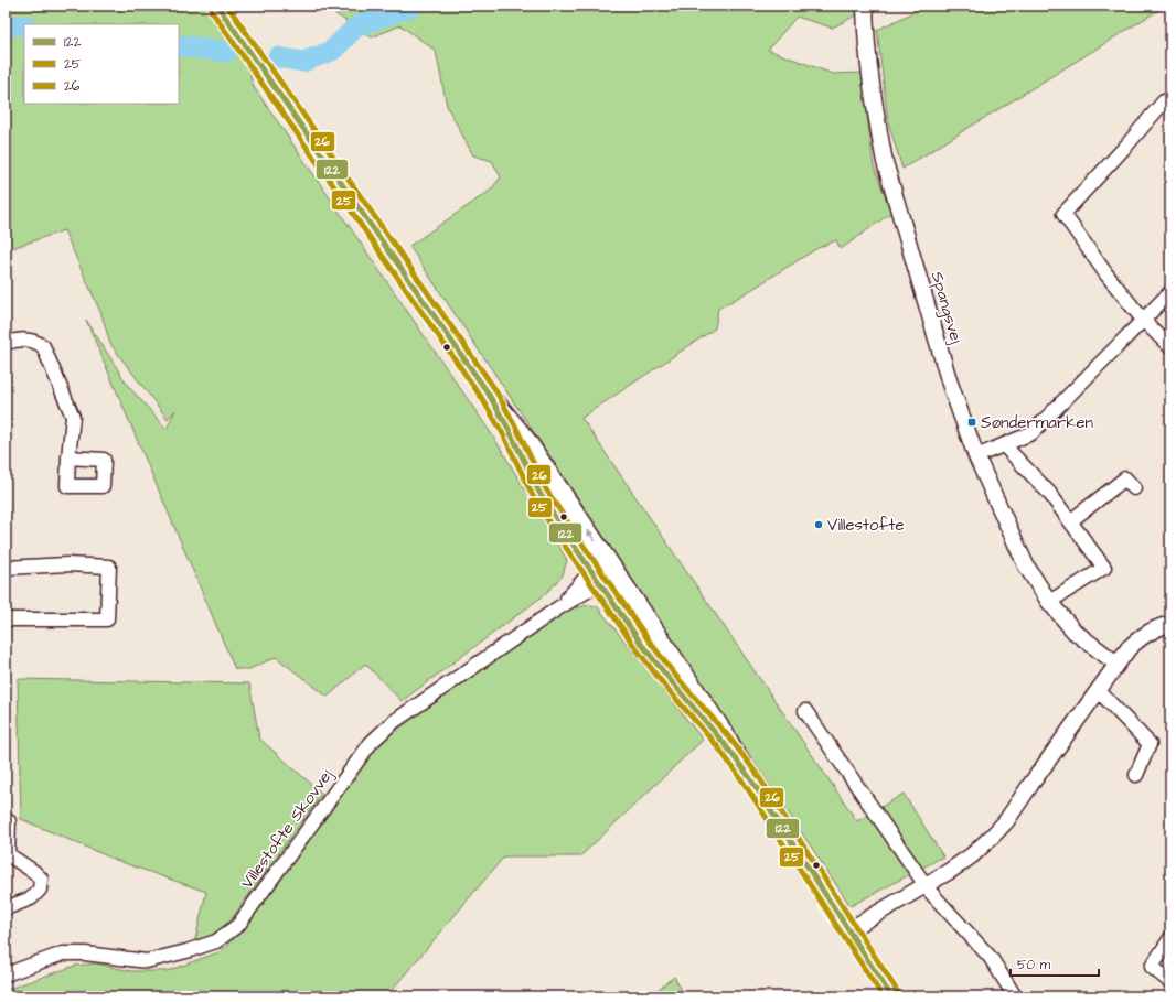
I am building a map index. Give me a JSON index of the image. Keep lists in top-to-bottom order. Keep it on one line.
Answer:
{"streets":{"street":["Spangsvej","Villestofte Skovvej"]},"places":{"transit":["Søndermarken"],"other":["Villestofte"]},"lines":["transit line 122","transit line 26","transit line 25"],"legend":["122","25","26"],"scale_bar":"50 m"}
